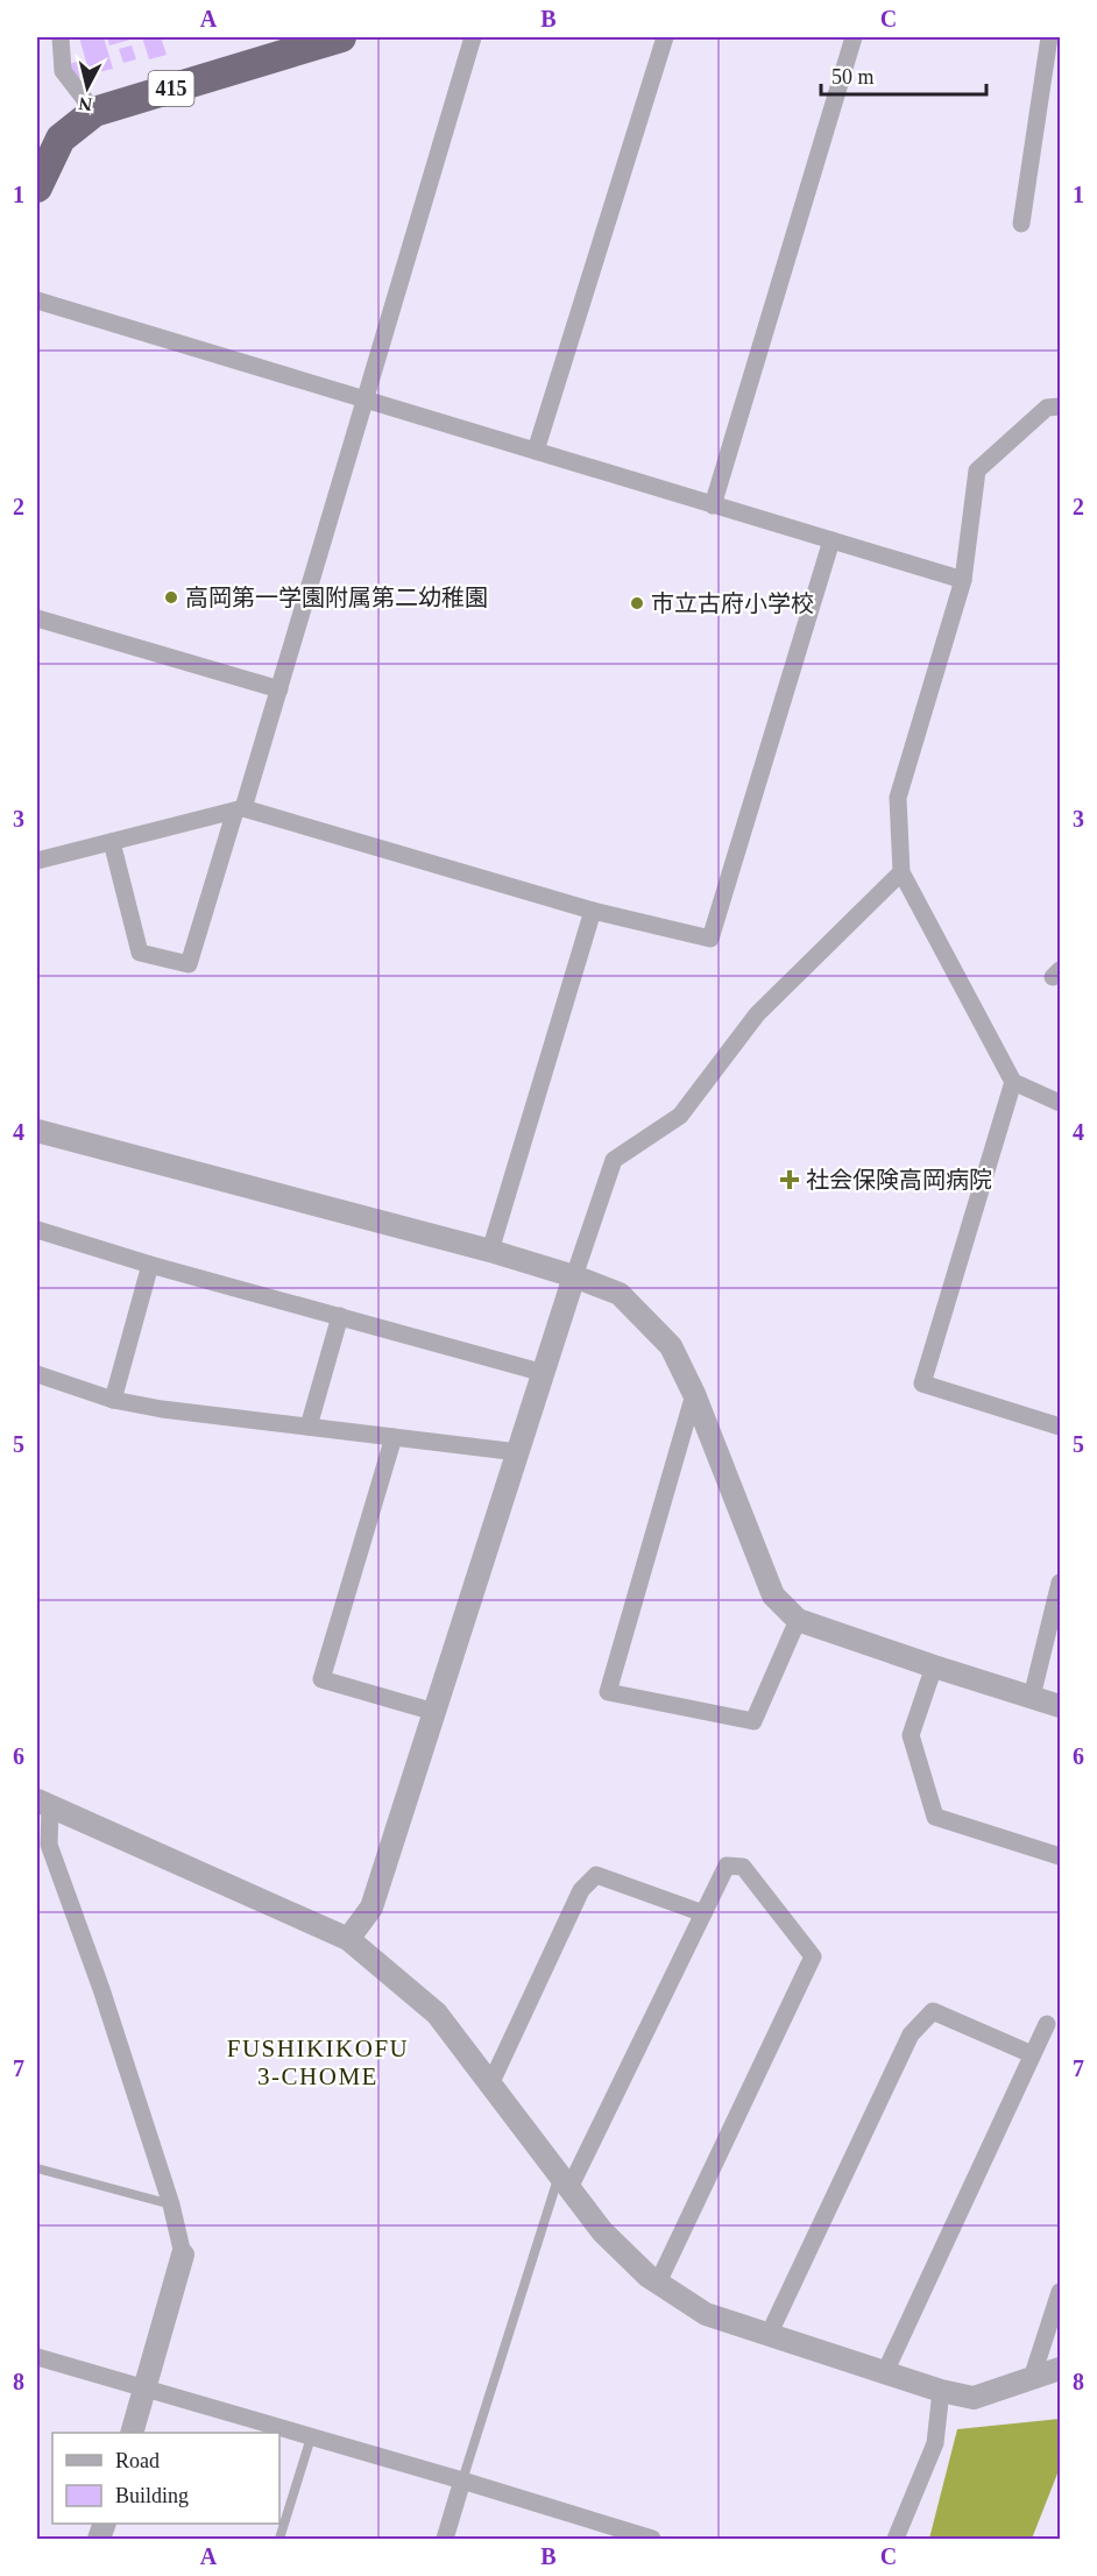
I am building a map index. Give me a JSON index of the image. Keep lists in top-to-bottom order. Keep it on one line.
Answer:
{"streets":{"highway":["415"]},"districts":["FUSHIKIKOFU 3-CHOME"],"places":{"other":["高岡第一学園附属第二幼稚園","市立古府小学校"],"health":["社会保険高岡病院"]},"legend":["Road","Building"],"scale_bar":"50 m","north":"bottom","grid":{"columns":["A","B","C"],"rows":["1","2","3","4","5","6","7","8"]}}
